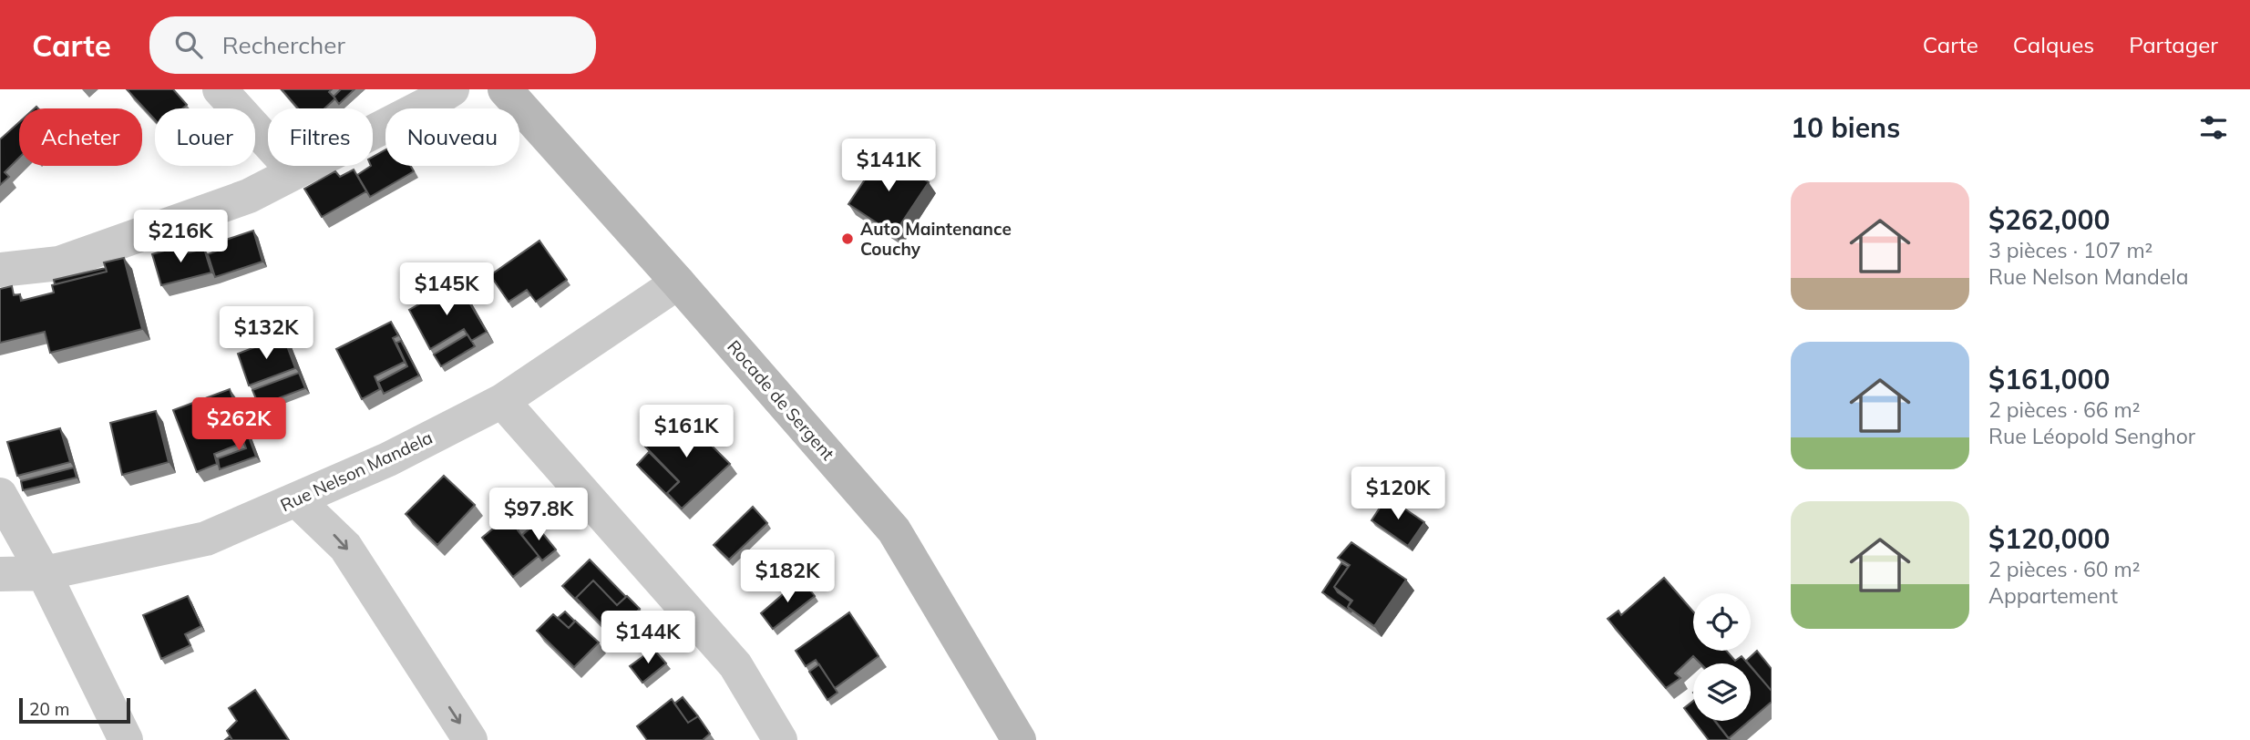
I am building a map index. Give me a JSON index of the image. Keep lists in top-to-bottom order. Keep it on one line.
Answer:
{"streets":{"main road":["Rocade de Sergent"],"street":["Rue Nelson Mandela"]},"crossings":[["Rocade de Sergent","Rue Nelson Mandela"]],"places":["Auto Maintenance Couchy"],"scale_bar":"20 m","page":{"header":"Carte","search":"Rechercher","nav":["Carte","Calques","Partager"],"heading":"10 biens","chip":["Acheter","Louer","Filtres","Nouveau"],"price":["$141K","$216K","$145K","$132K","$262K","$161K","$120K","$97.8K","$182K","$144K"],"list":[{"name":"$262,000","note":"3 pièces · 107 m² · Rue Nelson Mandela"},{"name":"$161,000","note":"2 pièces · 66 m² · Rue Léopold Senghor"},{"name":"$120,000","note":"2 pièces · 60 m² · Appartement"}],"scale":"20 m"}}
